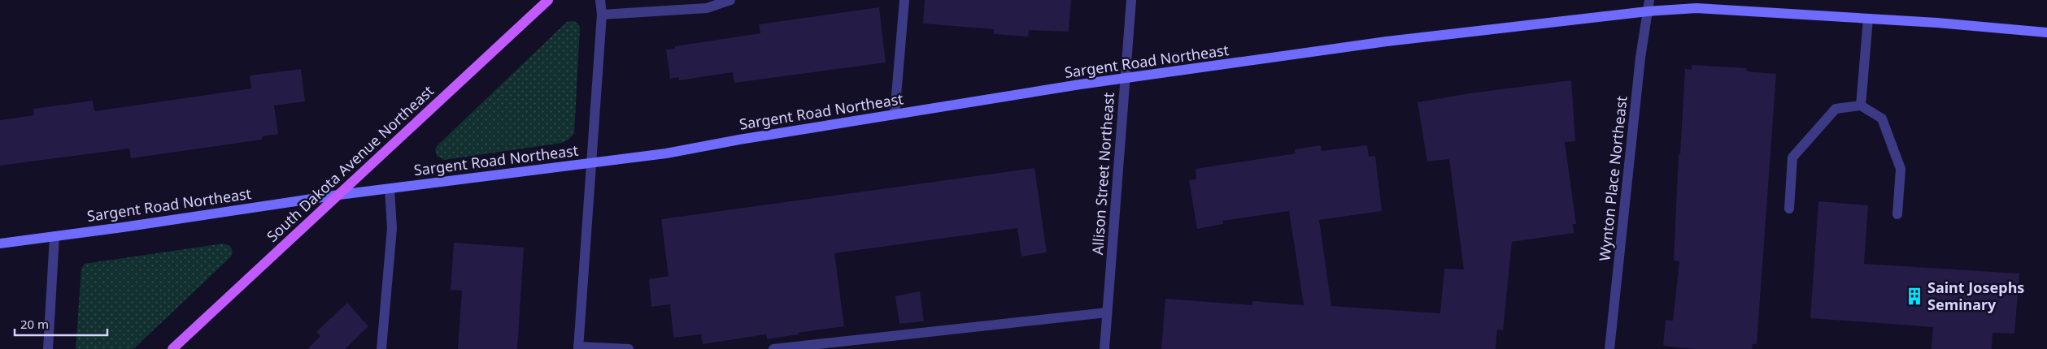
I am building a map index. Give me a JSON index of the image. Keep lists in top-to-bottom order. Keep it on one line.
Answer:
{"streets":{"main road":["Sargent Road Northeast","South Dakota Avenue Northeast"],"street":["Allison Street Northeast","Wynton Place Northeast"]},"crossings":[["Sargent Road Northeast","South Dakota Avenue Northeast"],["Sargent Road Northeast","Allison Street Northeast"],["Sargent Road Northeast","Wynton Place Northeast"]],"places":{"building":["Saint Josephs Seminary"]},"scale_bar":"20 m"}
